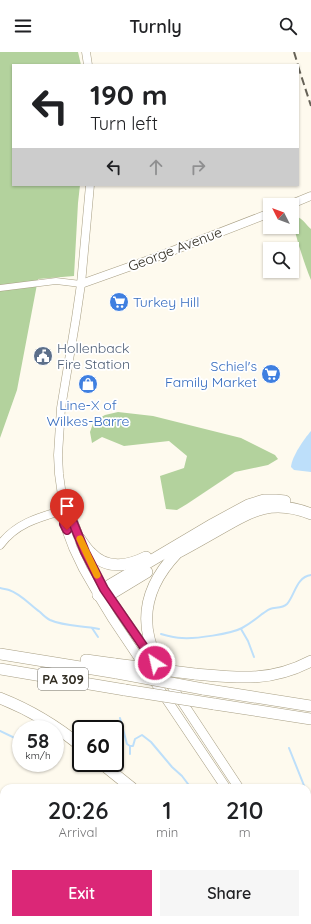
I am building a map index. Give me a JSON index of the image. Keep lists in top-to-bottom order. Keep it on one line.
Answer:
{"streets":{"highway":["PA 309"],"street":["George Avenue"]},"places":{"supermarket":["Turkey Hill","Schiel's Family Market"],"public building":["Hollenback Fire Station"],"shop":["Line-X of Wilkes-Barre"]},"north":"top left","page":{"header":"Turnly","turn":["190 m","Turn left"],"speed":"58 km/h","limit":"60","eta":["20:26","Arrival","1","min","210","m"],"buttons":["Exit","Share"]}}
